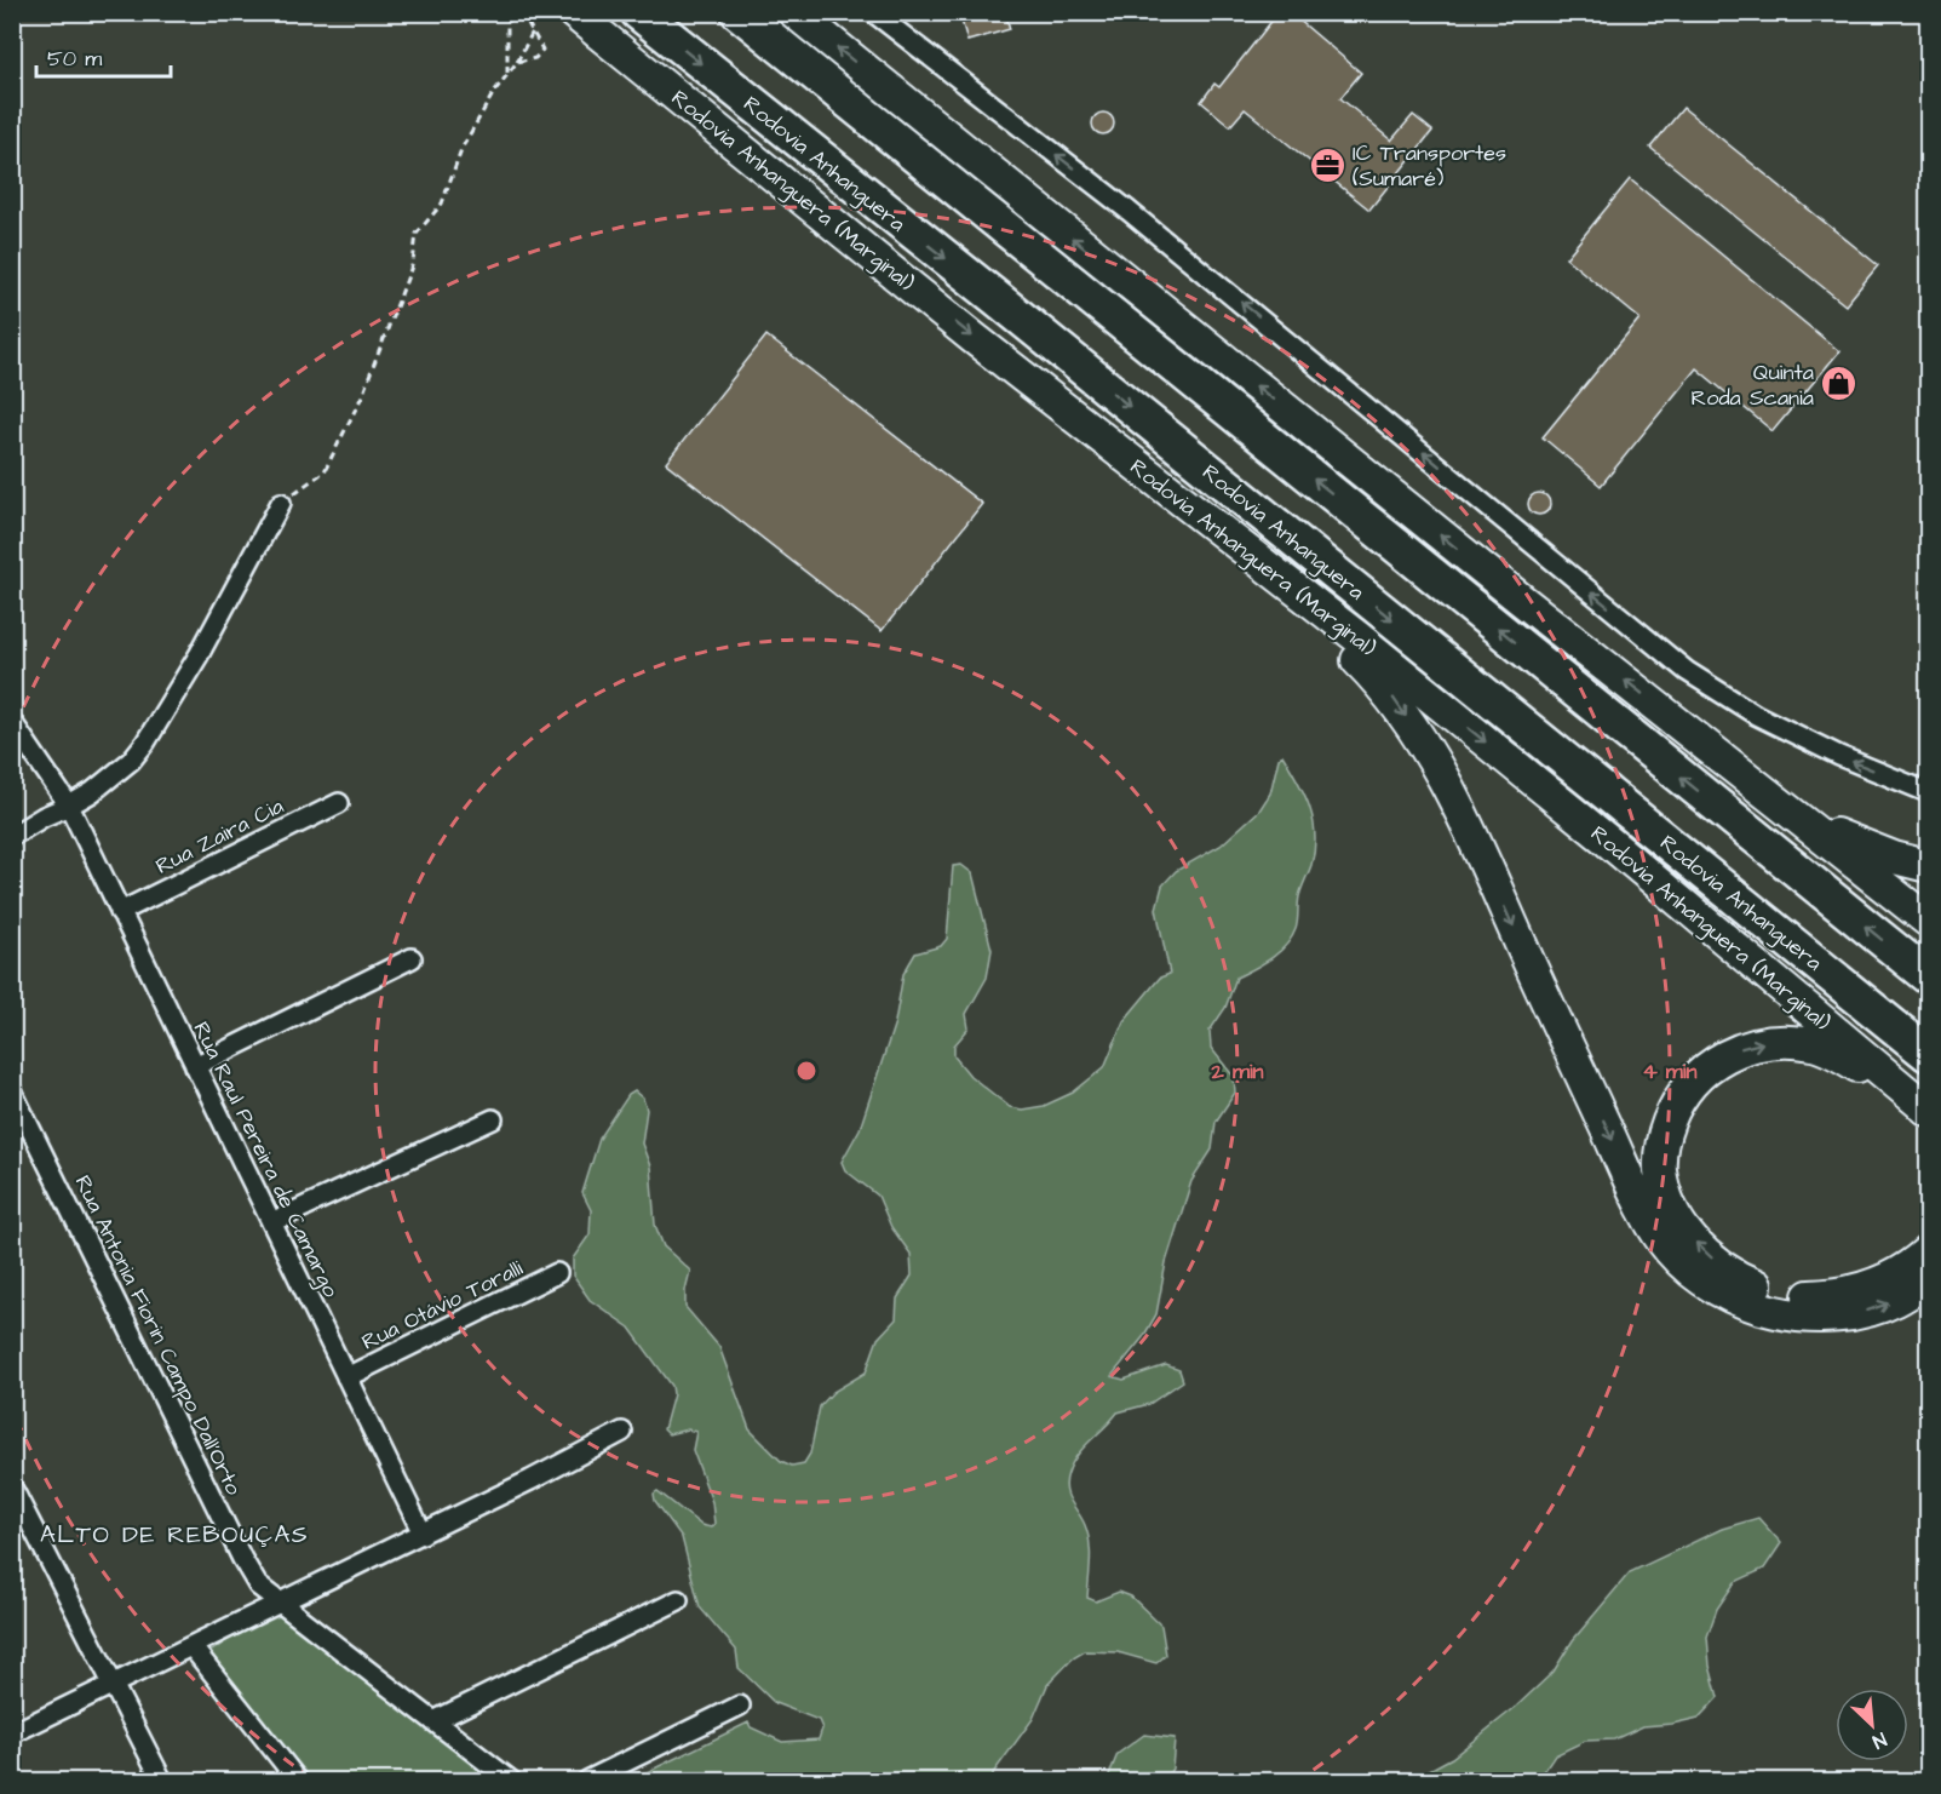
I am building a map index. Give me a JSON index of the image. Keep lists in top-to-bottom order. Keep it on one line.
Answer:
{"streets":{"highway":["Rodovia Anhanguera","Rodovia Anhanguera (Marginal)"],"street":["Rua Zaira Cia","Rua Raul Pereira de Camargo","Rua Otávio Toralli","Rua Antonia Fiorin Campo Dall'Orto"]},"crossings":[["Rua Zaira Cia","Rua Raul Pereira de Camargo"],["Rua Raul Pereira de Camargo","Rua Otávio Toralli"]],"districts":["ALTO DE REBOUÇAS"],"places":{"office":["IC Transportes (Sumaré)"],"shop":["Quinta Roda Scania"]},"scale_bar":"50 m","north":"bottom right","rings":["2 min","4 min"]}
